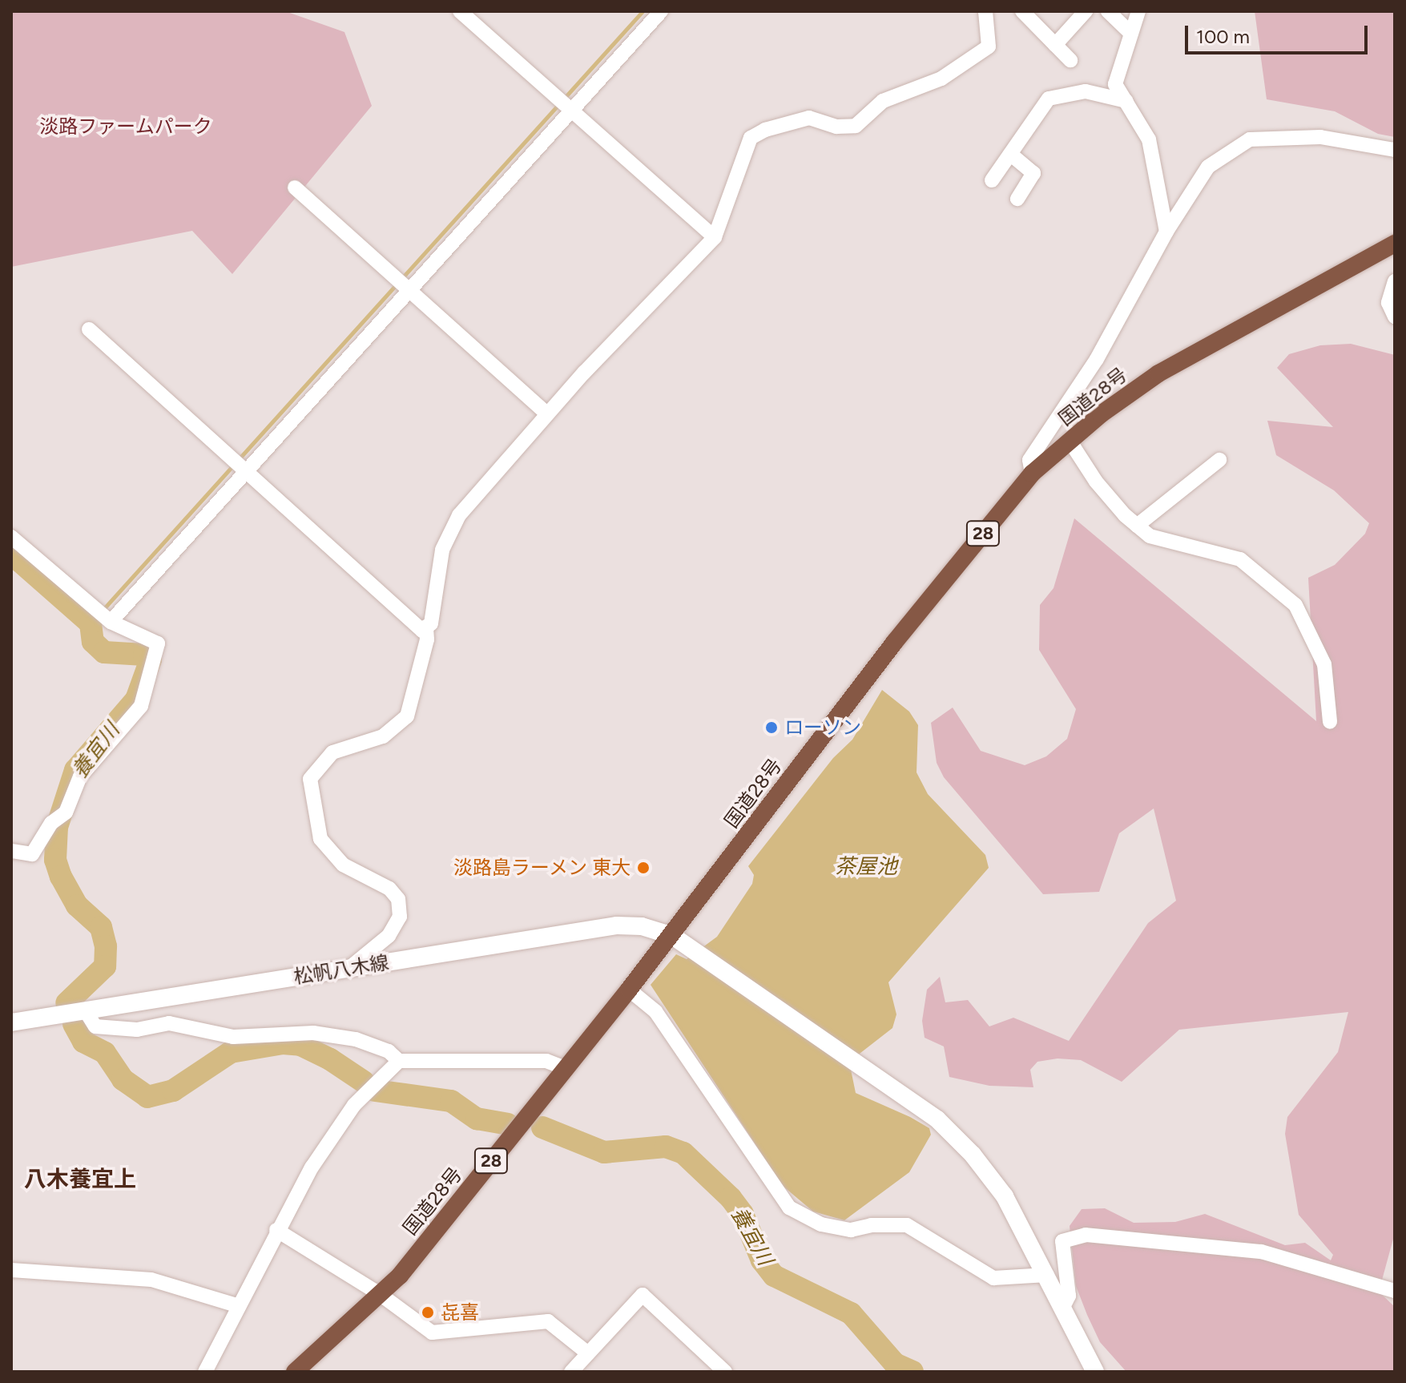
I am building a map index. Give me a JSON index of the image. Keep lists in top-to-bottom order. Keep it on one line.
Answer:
{"streets":{"highway":["国道28号","28"],"main road":["松帆八木線"]},"crossings":[["国道28号","松帆八木線"]],"districts":["八木養宜上"],"water":["養宜川","茶屋池"],"parks":["淡路ファームパーク"],"places":["ローソン","淡路島ラーメン 東大","㐂喜"],"scale_bar":"100 m"}
